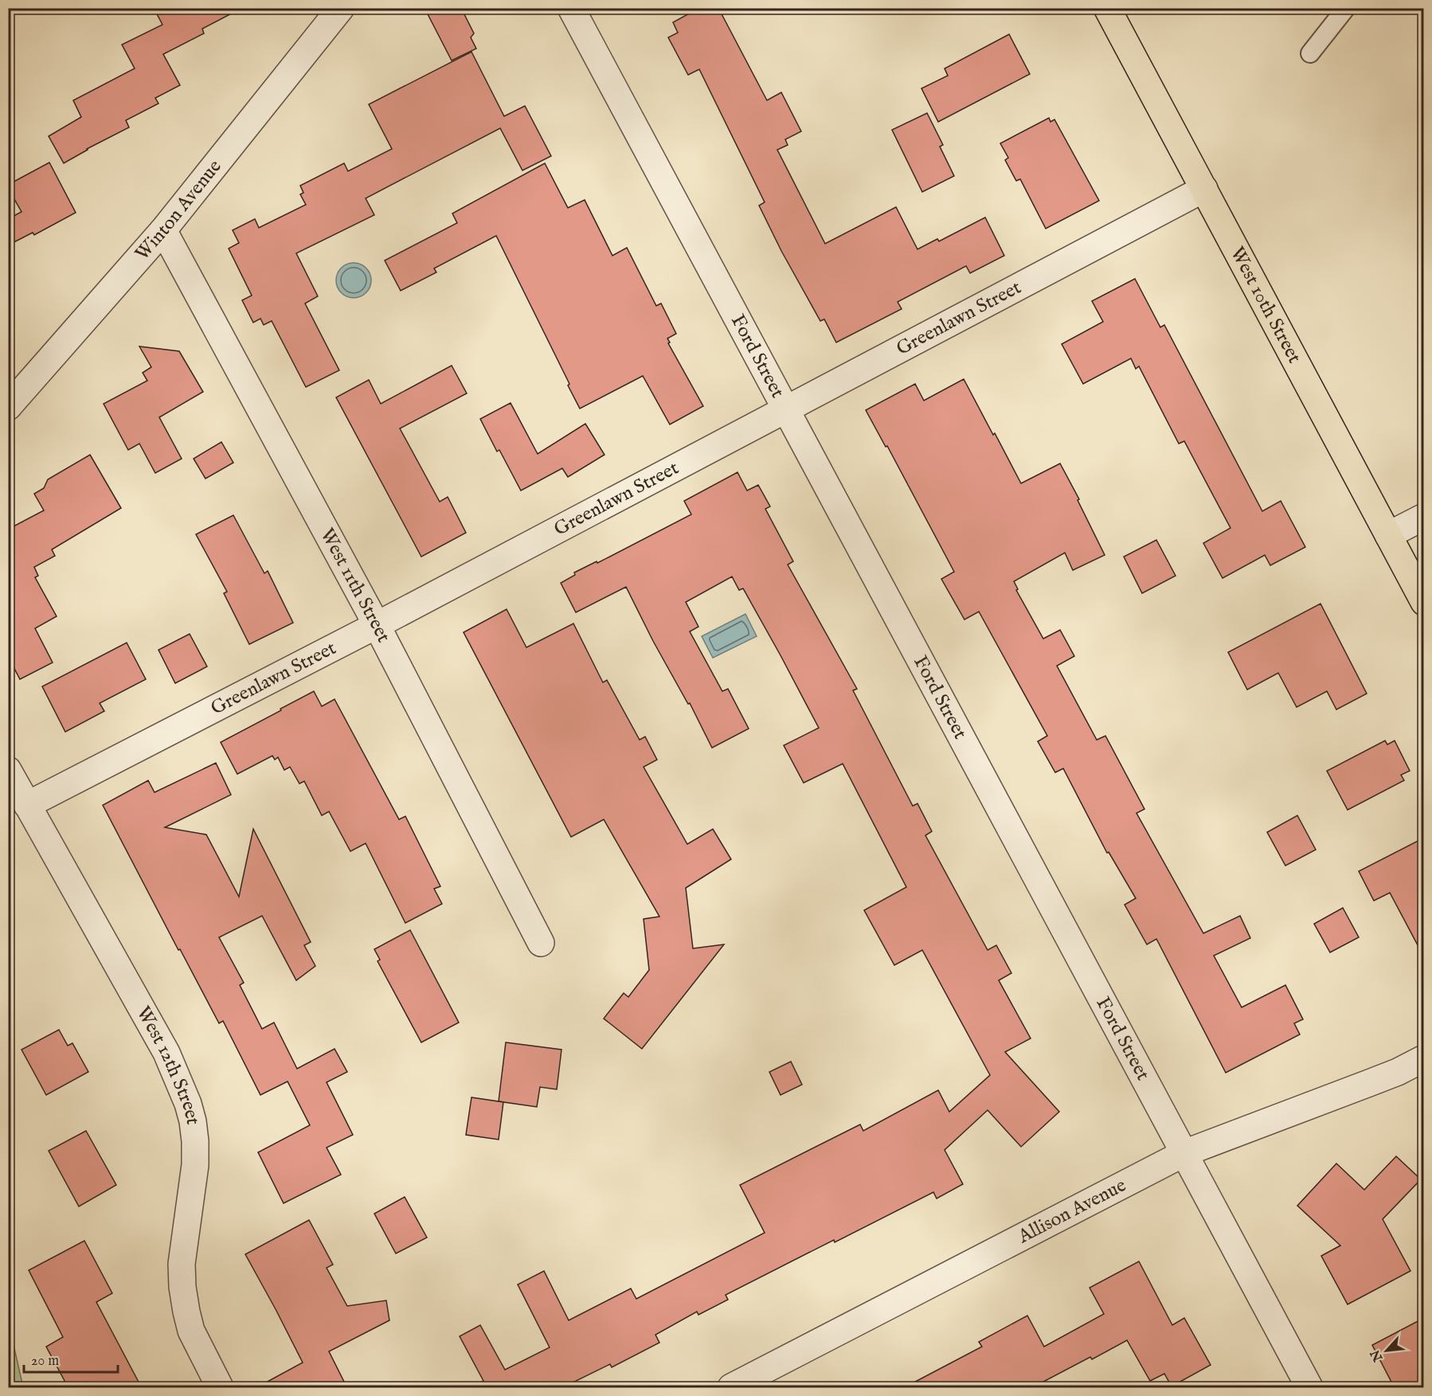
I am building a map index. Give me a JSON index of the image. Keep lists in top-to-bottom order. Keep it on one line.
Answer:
{"streets":{"main road":["West 10th Street"],"street":["Winton Avenue","Greenlawn Street","Ford Street","West 11th Street","West 12th Street","Allison Avenue"]},"crossings":[["Winton Avenue","West 11th Street"],["West 10th Street","Greenlawn Street"],["Greenlawn Street","Ford Street"],["Greenlawn Street","West 11th Street"],["Greenlawn Street","West 12th Street"],["Ford Street","Allison Avenue"]],"scale_bar":"20 m","north":"bottom left"}
